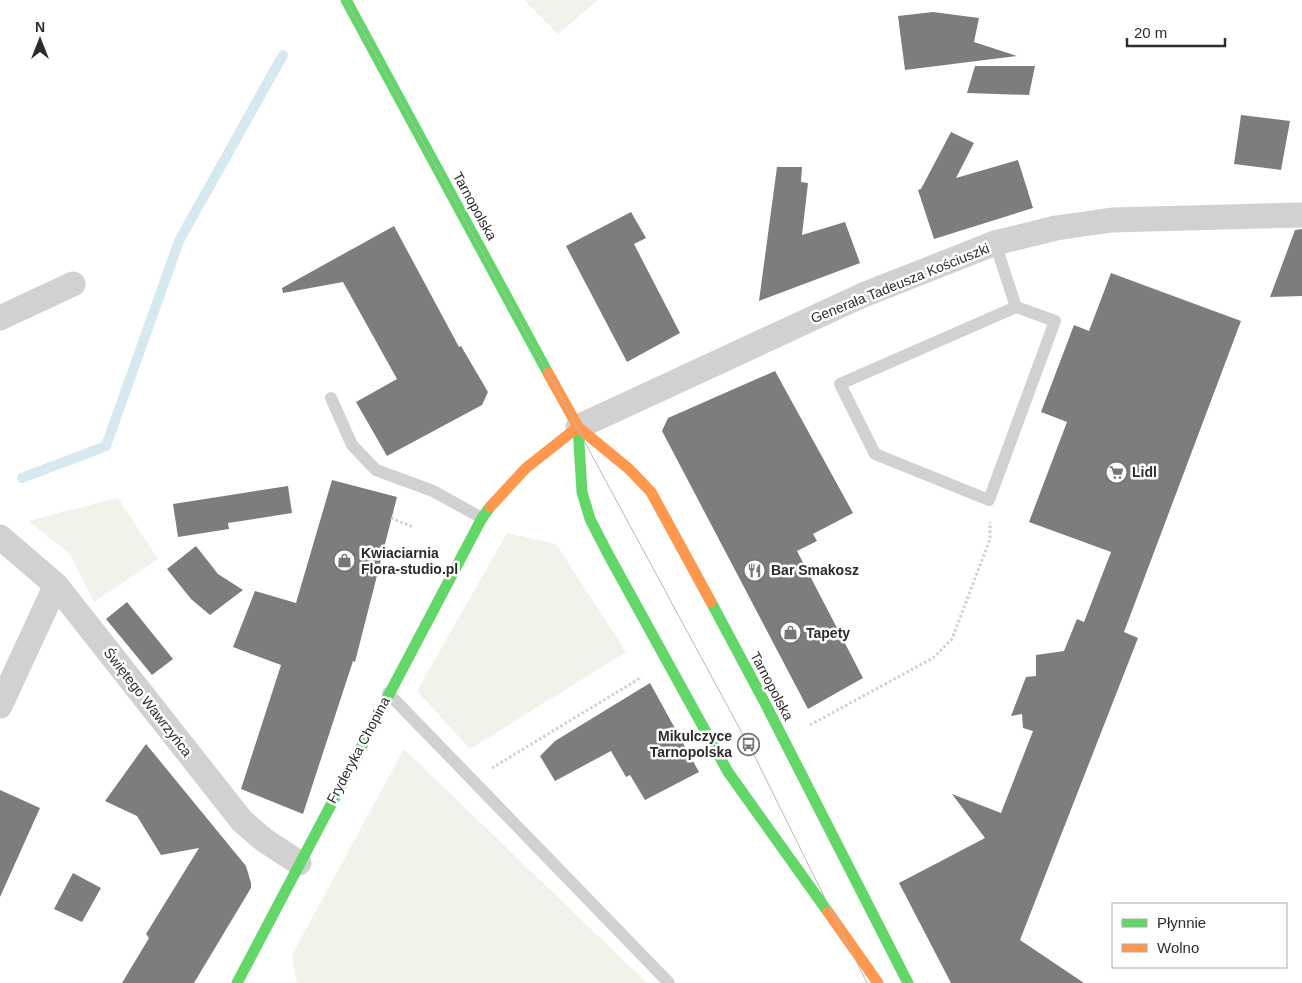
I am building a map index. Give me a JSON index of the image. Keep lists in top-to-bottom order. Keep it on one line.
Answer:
{"streets":{"main road":["Tarnopolska","Fryderyka Chopina"],"street":["Generała Tadeusza Kościuszki","Świętego Wawrzyńca"]},"crossings":[["Tarnopolska","Generała Tadeusza Kościuszki"],["Tarnopolska","Fryderyka Chopina"],["Generała Tadeusza Kościuszki","Fryderyka Chopina"],["Świętego Wawrzyńca","Fryderyka Chopina"]],"places":{"supermarket":["Lidl"],"shop":["Kwiaciarnia Flora-studio.pl","Tapety"],"restaurant":["Bar Smakosz"],"bus stop":["Mikulczyce Tarnopolska"]},"legend":["Płynnie","Wolno"],"scale_bar":"20 m","north":"top"}
